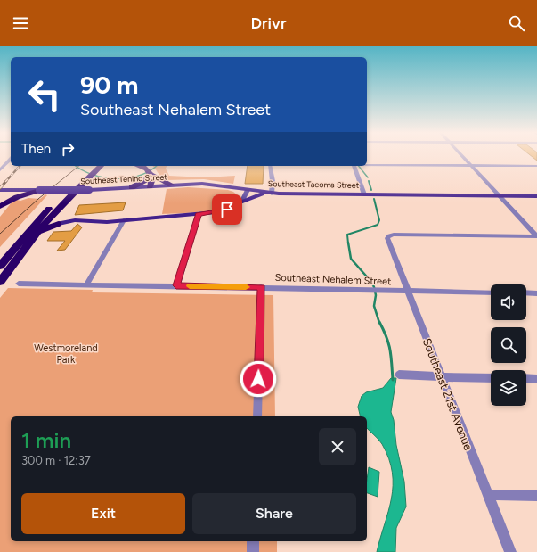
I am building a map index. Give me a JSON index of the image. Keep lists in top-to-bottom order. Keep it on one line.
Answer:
{"streets":{"main road":["Southeast Tenino Street","Southeast Tacoma Street"],"street":["Southeast Nehalem Street","Southeast 21st Avenue"]},"crossings":[["Southeast Tenino Street","Southeast Tacoma Street"],["Southeast Nehalem Street","Southeast 21st Avenue"]],"parks":["Westmoreland Park"],"page":{"header":"Drivr","turn":["90 m","Southeast Nehalem Street"],"then":"Then","heading":["1 min","300 m · 12:37"],"buttons":["Exit","Share"]}}
